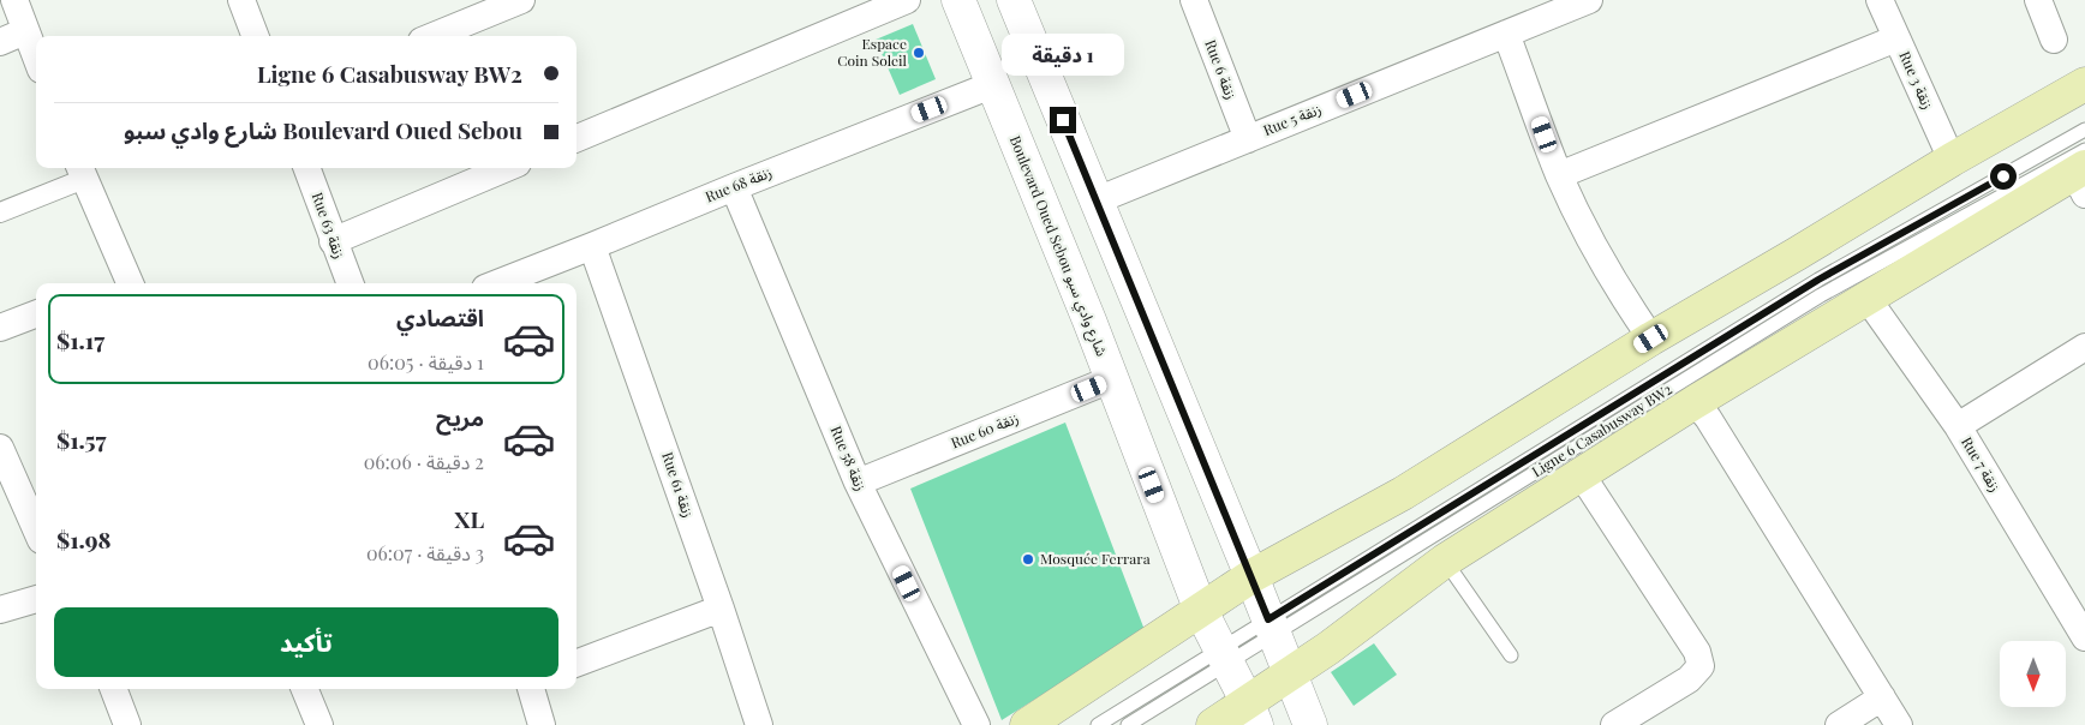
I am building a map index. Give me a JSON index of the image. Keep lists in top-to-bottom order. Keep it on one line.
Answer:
{"streets":{"street":["Rue 6 زنقة","Rue 3 زنقة","Rue 5 زنقة","Rue 68 زنقة","Rue 63 زنقة","Boulevard Oued Sebou شارع وادي سبو","Rue 60 زنقة","Rue 58 زنقة","Rue 7 زنقة","Rue 61 زنقة"],"lane":["Ligne 6 Casabusway BW2"]},"crossings":[["Rue 6 زنقة","Rue 5 زنقة"],["Rue 68 زنقة","Boulevard Oued Sebou شارع وادي سبو"],["Rue 68 زنقة","Rue 58 زنقة"],["Rue 68 زنقة","Rue 61 زنقة"],["Boulevard Oued Sebou شارع وادي سبو","Rue 60 زنقة"],["Boulevard Oued Sebou شارع وادي سبو","Ligne 6 Casabusway BW2"],["Rue 60 زنقة","Rue 58 زنقة"]],"places":["Espace Coin Soleil","Mosquée Ferrara"],"north":"bottom","page":{"bubble":"1 دقيقة","banner":["Ligne 6 Casabusway BW2","Boulevard Oued Sebou شارع وادي سبو"],"list":[{"name":"اقتصادي","note":"1 دقيقة · 06:05","value":"$1.17"},{"name":"مريح","note":"2 دقيقة · 06:06","value":"$1.57"},{"name":"XL","note":"3 دقيقة · 06:07","value":"$1.98"}],"buttons":"تأكيد"}}
